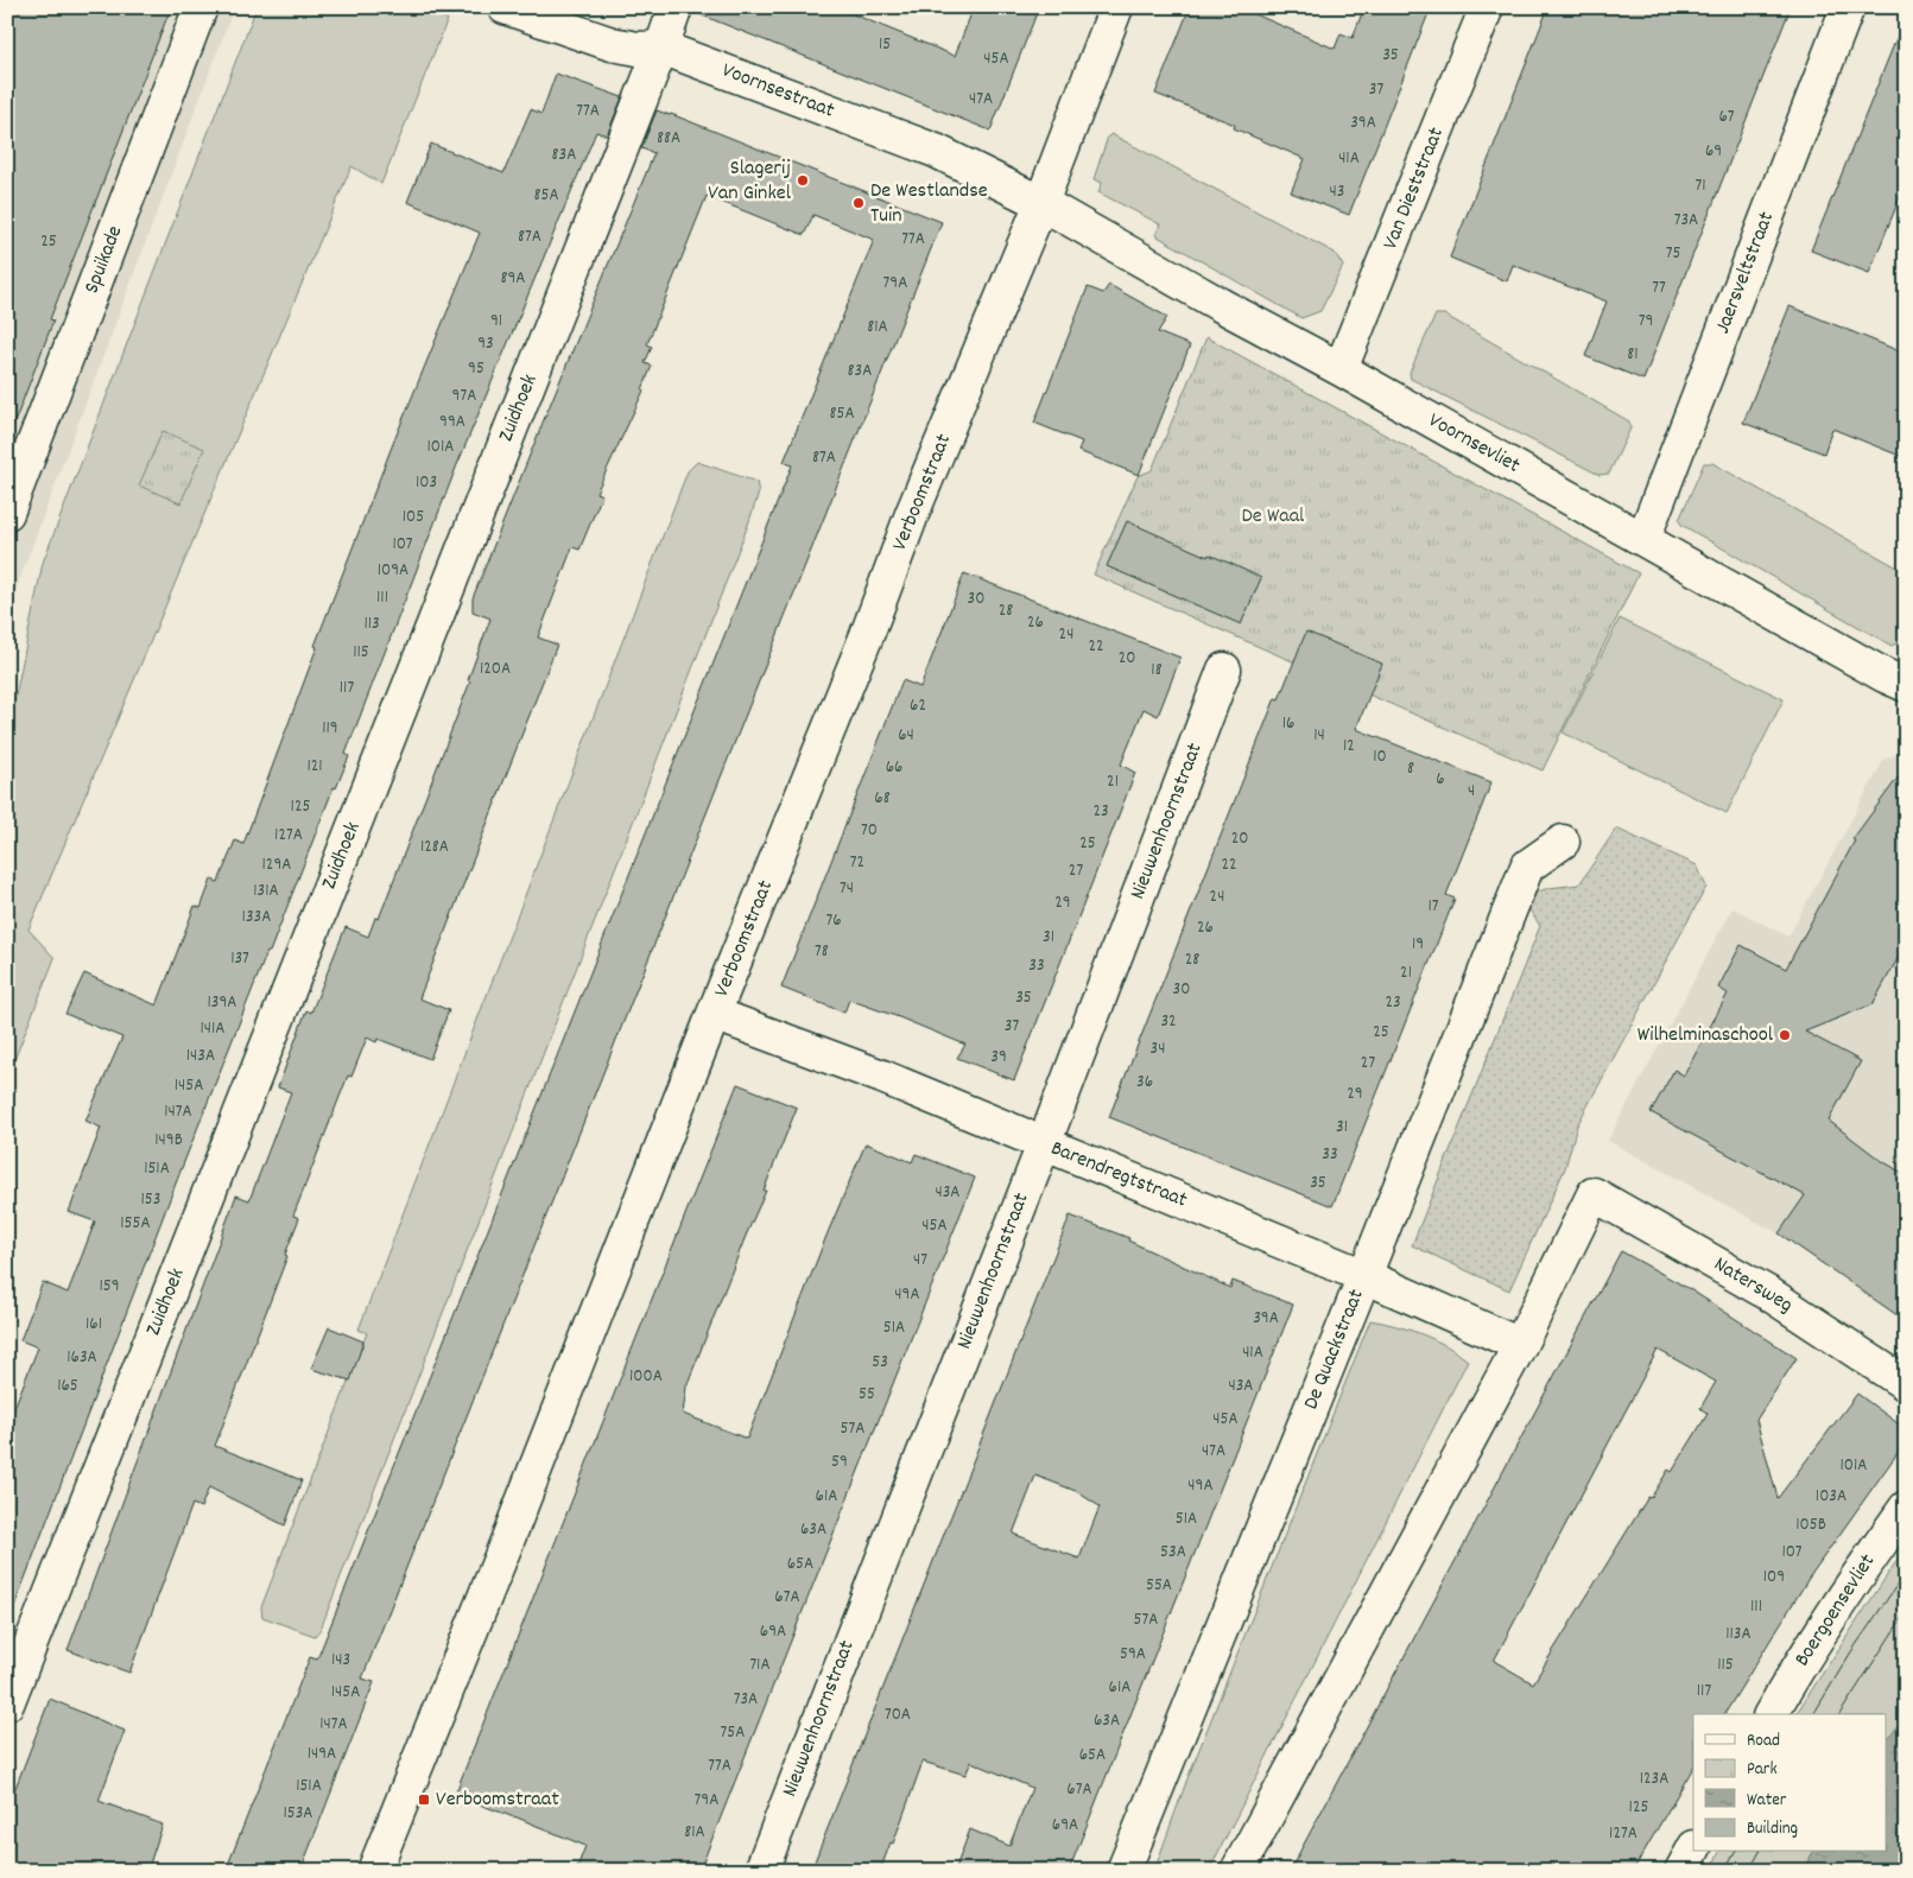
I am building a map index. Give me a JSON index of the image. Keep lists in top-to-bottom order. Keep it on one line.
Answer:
{"streets":{"street":["Voornsestraat","Van Dieststraat","Spuikade","Jaersveltstraat","Zuidhoek","Voornsevliet","Verboomstraat","Nieuwenhoornstraat","Barendregtstraat","Natersweg","De Quackstraat","Boergoensevliet"]},"crossings":[["Voornsestraat","Zuidhoek"],["Voornsestraat","Voornsevliet"],["Voornsestraat","Verboomstraat"],["Van Dieststraat","Voornsevliet"],["Jaersveltstraat","Voornsevliet"],["Voornsevliet","Verboomstraat"],["Verboomstraat","Barendregtstraat"],["Nieuwenhoornstraat","Barendregtstraat"],["Barendregtstraat","Natersweg"],["Barendregtstraat","De Quackstraat"]],"parks":["De Waal"],"places":{"other":["Slagerij Van Ginkel","De Westlandse Tuin","Wilhelminaschool"],"transit":["Verboomstraat"]},"house_numbers":["15","35","45A","37","47A","77A","67","39A","88A","69","83A","41A","71","43","85A","73A","87A","77A","25","75","89A","79A","77","91","79","81A","93","81","95","83A","97A","85A","99A","101A","87A","103","105","107","109A","111","30","28","26","113","24","22","115","20","120A","18","117","62","16","119","64","14","12","10","121","66","8","6","21","4","68","125","23","70","127A","20","25","128A","72","129A","22","27","74","131A","24","29","17","133A","76","26","31","19","78","137","28","33","21","30","35","139A","23","32","37","141A","25","34","143A","39","27","36","145A","29","147A","31","149B","33","151A","35","43A","153","155A","45A","47","159","49A","39A","161","51A","41A","163A","53","100A","165","43A","55","45A","57A","47A","59","101A","49A","61A","103A","51A","105B","63A","53A","107","65A","109","55A","67A","111","57A","69A","113A","59A","143","71A","115","61A","117","145A","73A","70A","63A","147A","75A","149A","65A","77A","123A","151A","67A","79A","125","153A","69A","81A","127A"],"legend":["Road","Park","Water","Building"]}
